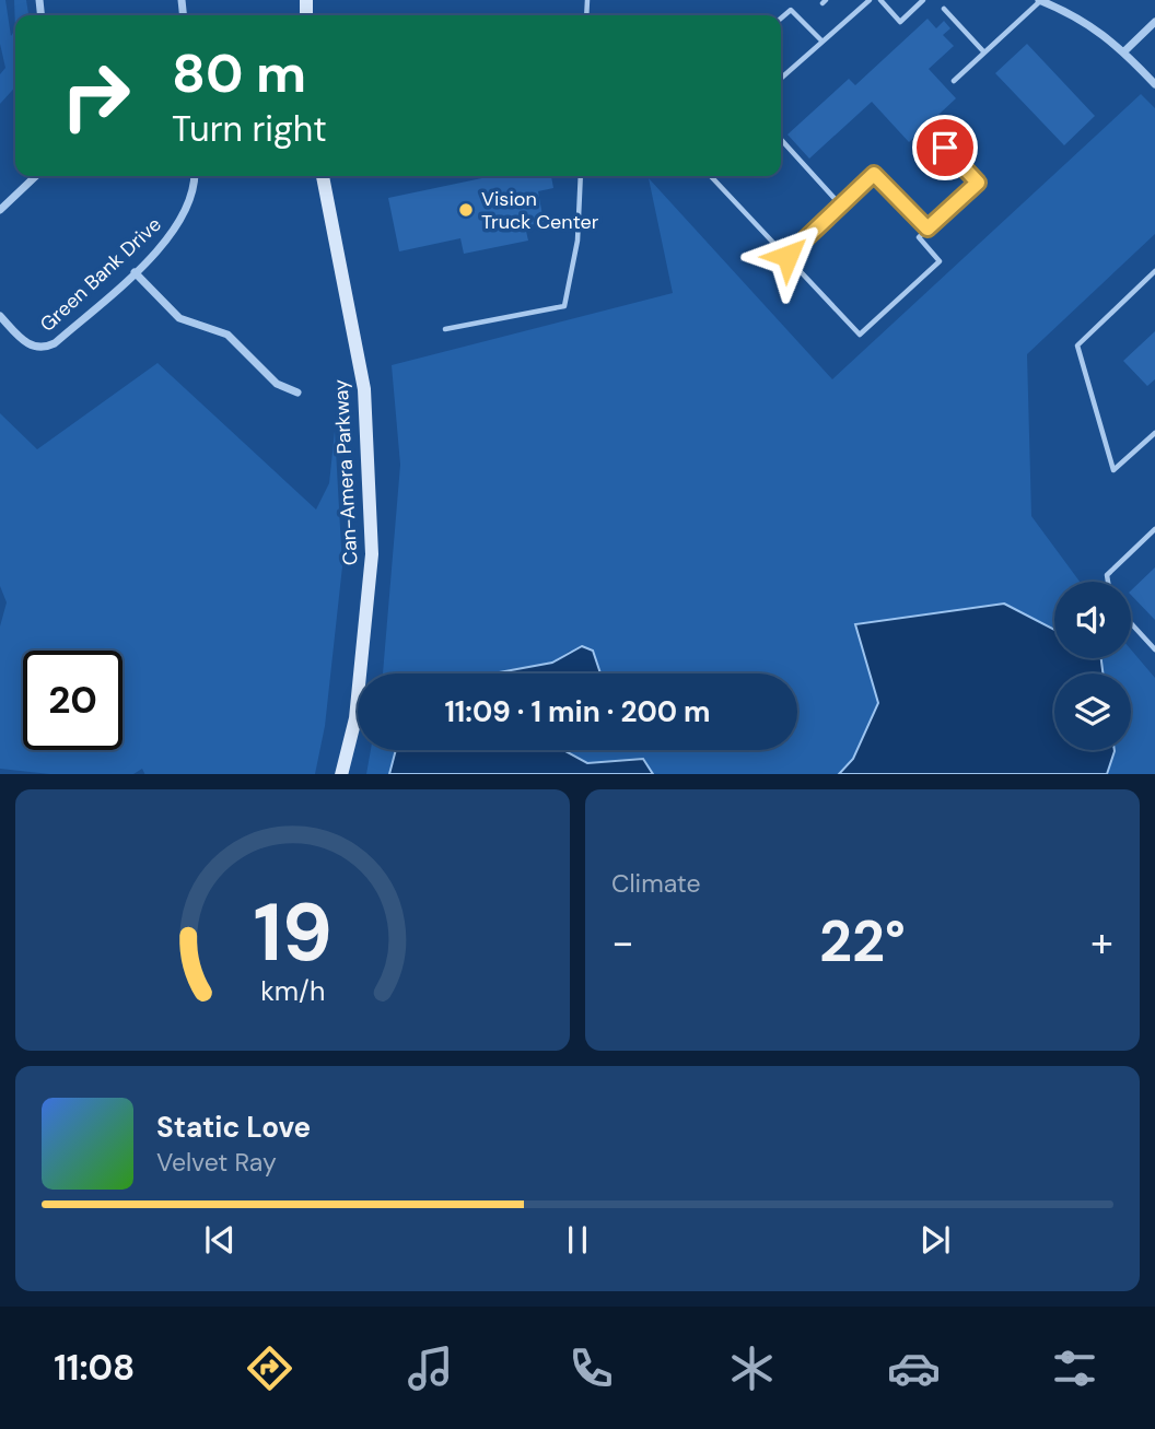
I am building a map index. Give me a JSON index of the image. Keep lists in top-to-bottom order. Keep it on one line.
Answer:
{"streets":{"main road":["Can-Amera Parkway"],"street":["Green Bank Drive"]},"places":["Vision Truck Center"],"page":{"turn":["80 m","Turn right"],"limit":"20","trip":"11:09 · 1 min · 200 m","tile":"Climate","heat":["−","22°","+"],"song":["Static Love","Velvet Ray"],"tabs":"11:08","gauge":["19","km/h"]}}
